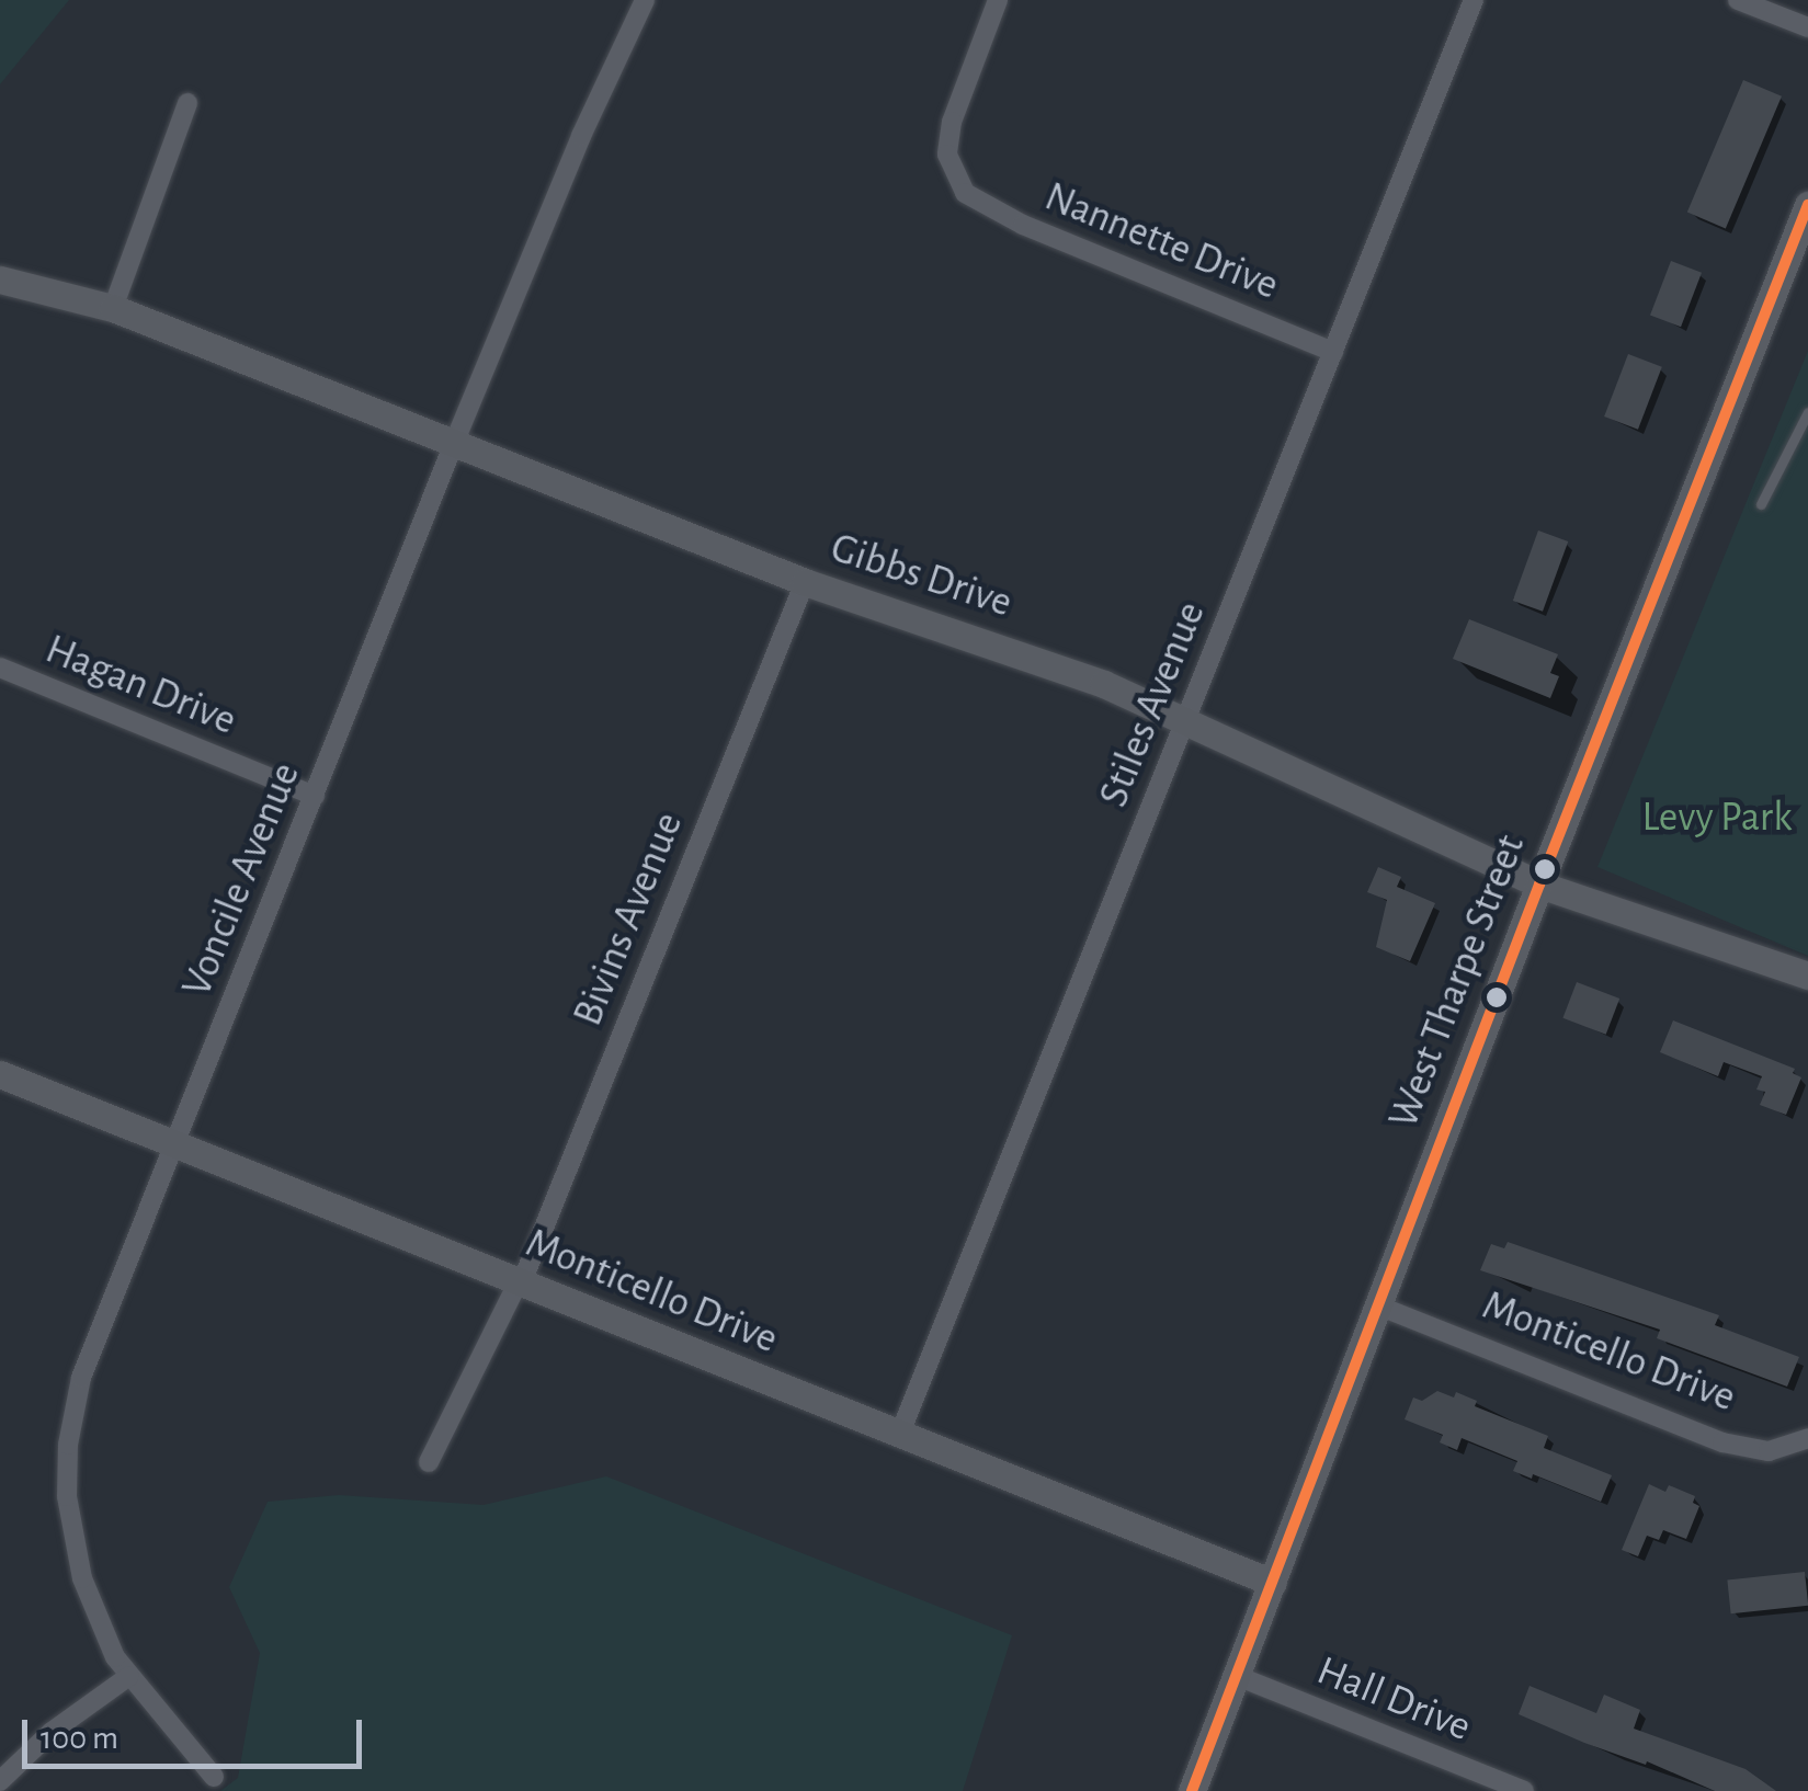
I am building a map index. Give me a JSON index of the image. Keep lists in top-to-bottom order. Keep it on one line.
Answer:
{"streets":{"street":["Nannette Drive","Gibbs Drive","Hagan Drive","Stiles Avenue","Voncile Avenue","Bivins Avenue","West Tharpe Street","Monticello Drive","Hall Drive"]},"crossings":[["Nannette Drive","Stiles Avenue"],["Gibbs Drive","Stiles Avenue"],["Gibbs Drive","Voncile Avenue"],["Gibbs Drive","Bivins Avenue"],["Gibbs Drive","West Tharpe Street"],["Hagan Drive","Voncile Avenue"],["Stiles Avenue","Monticello Drive"],["Voncile Avenue","Monticello Drive"],["Bivins Avenue","Monticello Drive"],["West Tharpe Street","Monticello Drive"],["West Tharpe Street","Hall Drive"]],"parks":["Levy Park"],"scale_bar":"100 m"}
